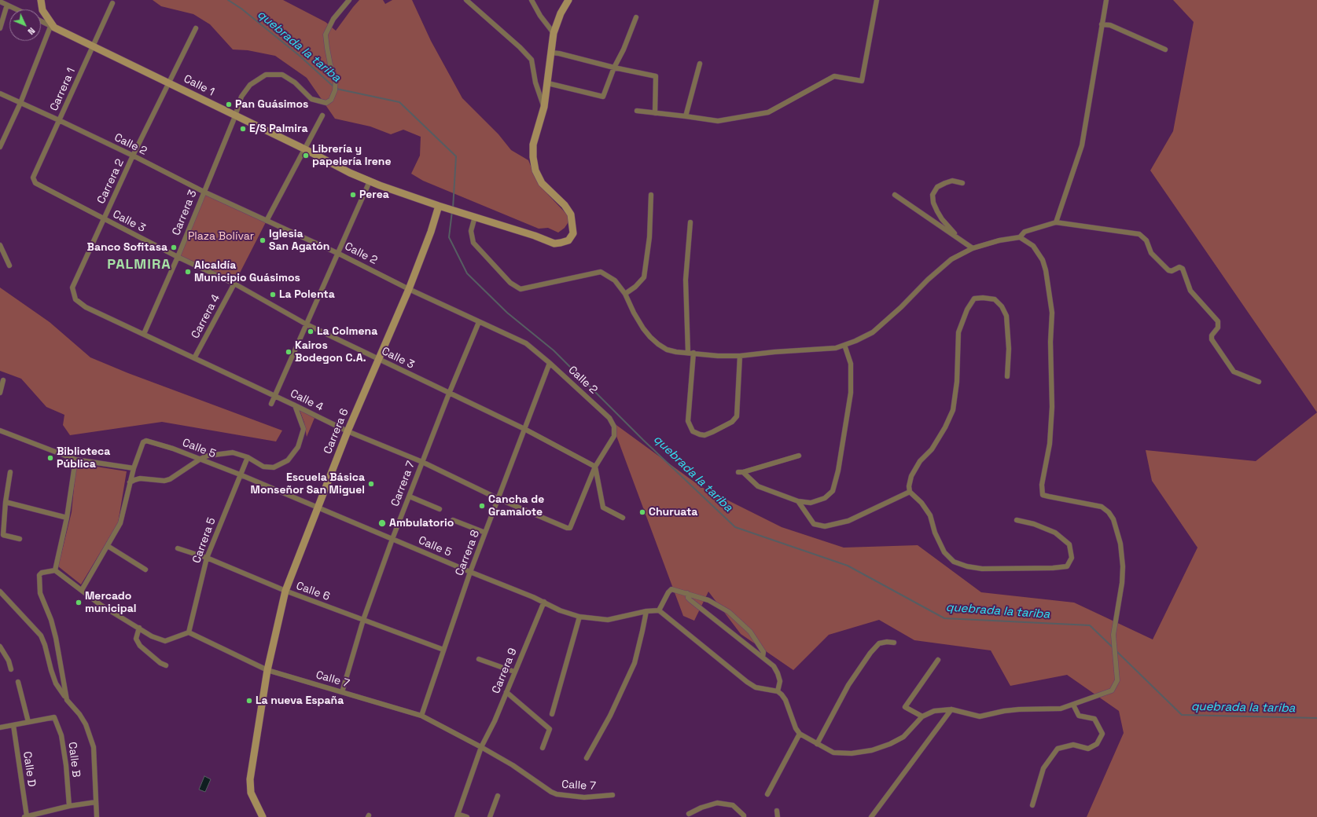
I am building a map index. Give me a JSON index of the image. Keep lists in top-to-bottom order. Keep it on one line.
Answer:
{"streets":{"main road":["Calle 1","Carrera 6"],"street":["Carrera 1","Calle 2","Carrera 2","Carrera 3","Calle 3","Carrera 4","Calle 4","Calle 5","Carrera 7","Carrera 5","Carrera 8","Calle 6","Carrera 9","Calle 7","Calle B","Calle D"]},"crossings":[["Calle 1","Carrera 1"],["Calle 1","Carrera 2"],["Calle 1","Carrera 3"],["Calle 1","Carrera 6"],["Carrera 1","Calle 2"],["Carrera 1","Calle 3"],["Calle 2","Carrera 2"],["Calle 2","Carrera 3"],["Calle 2","Calle 3"],["Calle 2","Calle 4"],["Calle 2","Carrera 6"],["Calle 2","Carrera 7"],["Calle 2","Carrera 8"],["Carrera 2","Calle 3"],["Carrera 2","Calle 4"],["Carrera 3","Calle 3"],["Carrera 3","Calle 4"],["Calle 3","Carrera 4"],["Calle 3","Calle 4"],["Calle 3","Carrera 6"],["Calle 3","Carrera 7"],["Calle 3","Carrera 8"],["Carrera 4","Calle 4"],["Calle 4","Carrera 6"],["Calle 4","Carrera 7"],["Calle 4","Carrera 8"],["Carrera 6","Calle 5"],["Carrera 6","Calle 6"],["Carrera 6","Calle 7"],["Calle 5","Carrera 7"],["Calle 5","Carrera 5"],["Calle 5","Carrera 8"],["Calle 5","Carrera 9"],["Carrera 7","Calle 6"],["Carrera 7","Calle 7"],["Carrera 5","Calle 6"],["Carrera 5","Calle 7"],["Carrera 8","Calle 6"],["Carrera 8","Calle 7"],["Carrera 9","Calle 7"]],"districts":["PALMIRA"],"water":["quebrada la tariba"],"parks":["Plaza Bolívar"],"places":["Pan Guásimos","E/S Palmira","Librería y papelería Irene","Perea","Iglesia San Agatón","Banco Sofitasa","Alcaldía Municipio Guásimos","La Polenta","La Colmena","Kairos Bodegon C.A.","Biblioteca Pública","Escuela Básica Monseñor San Miguel","Cancha de Gramalote","Churuata","Ambulatorio","Mercado municipal","La nueva España"],"north":"bottom right"}
